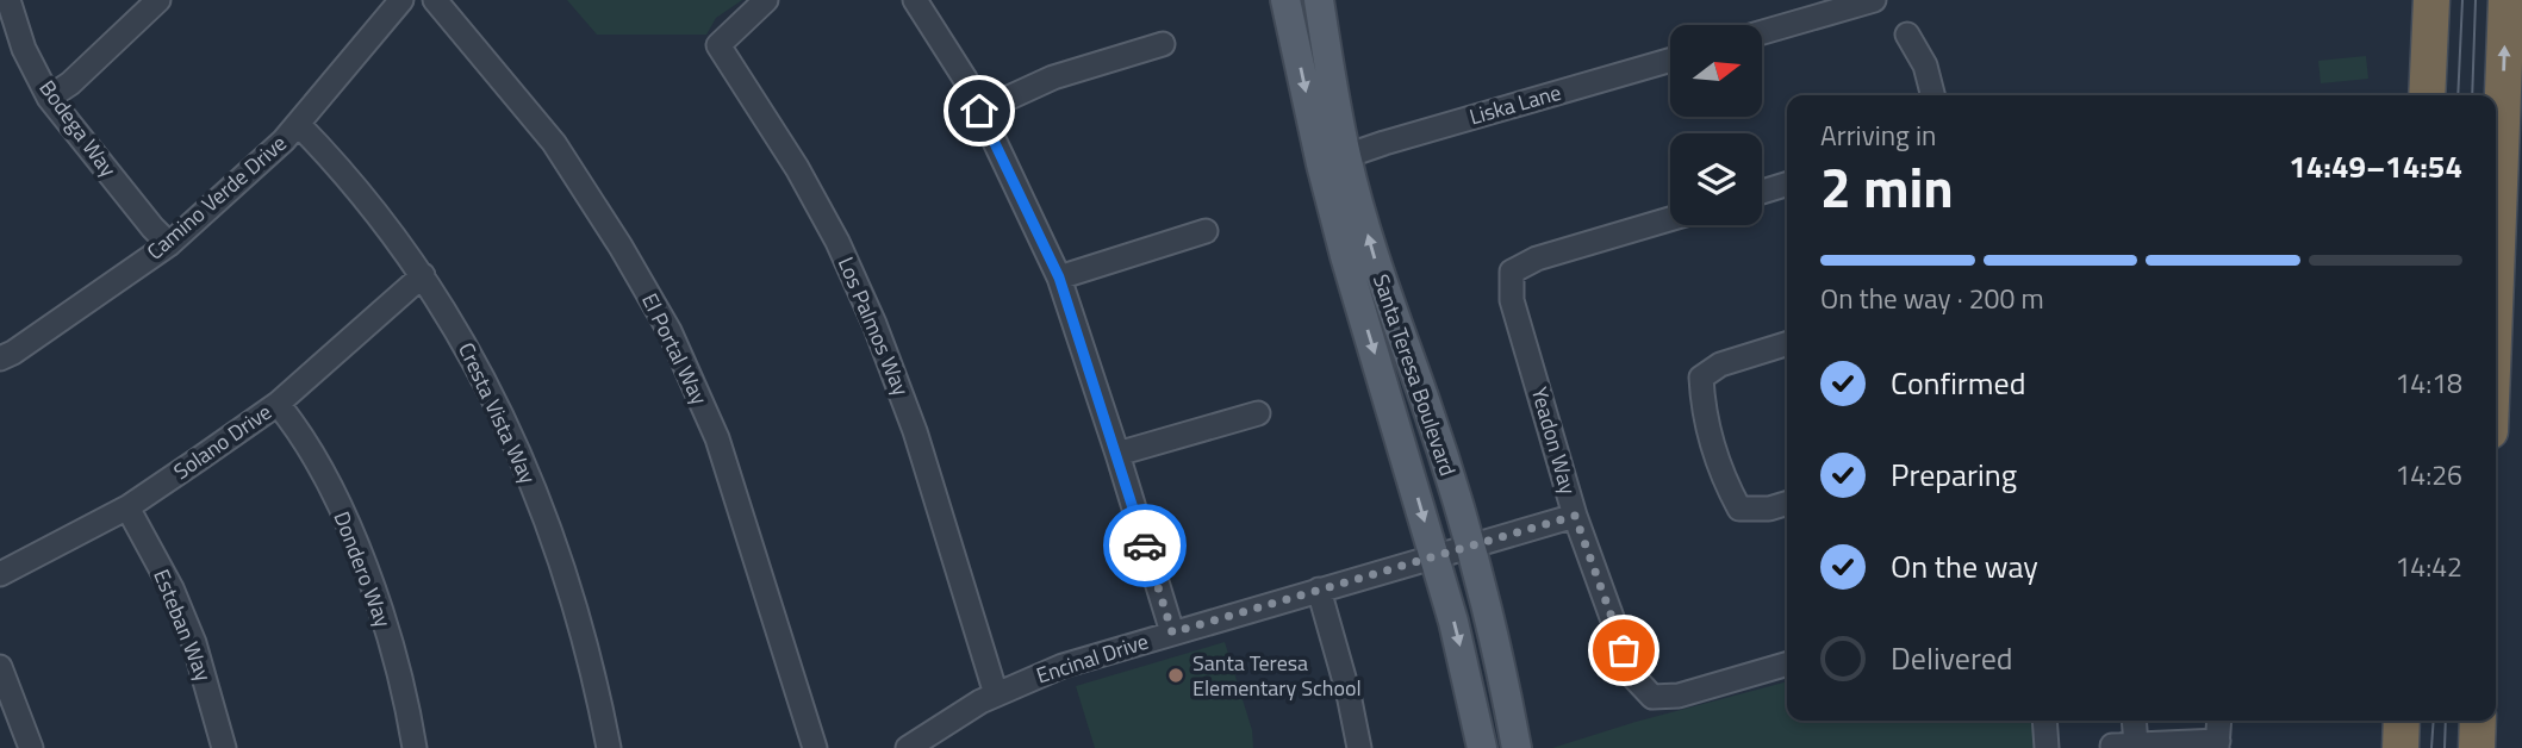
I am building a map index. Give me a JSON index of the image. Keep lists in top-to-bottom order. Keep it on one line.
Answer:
{"streets":{"main road":["Santa Teresa Boulevard"],"street":["Liska Lane","Bodega Way","Camino Verde Drive","Los Palmos Way","El Portal Way","Cresta Vista Way","Yeadon Way","Solano Drive","Dondero Way","Esteban Way","Encinal Drive"]},"crossings":[["Liska Lane","Santa Teresa Boulevard"],["Bodega Way","Camino Verde Drive"],["Camino Verde Drive","Cresta Vista Way"],["Los Palmos Way","Encinal Drive"],["Santa Teresa Boulevard","Encinal Drive"],["Cresta Vista Way","Solano Drive"],["Yeadon Way","Encinal Drive"],["Solano Drive","Dondero Way"],["Solano Drive","Esteban Way"]],"places":["Santa Teresa Elementary School"],"north":"right","page":{"heading":["2 min","Arriving in","14:49–14:54"],"bar":"On the way · 200 m","list":[["Confirmed","14:18"],["Preparing","14:26"],["On the way","14:42"],"Delivered"]}}
